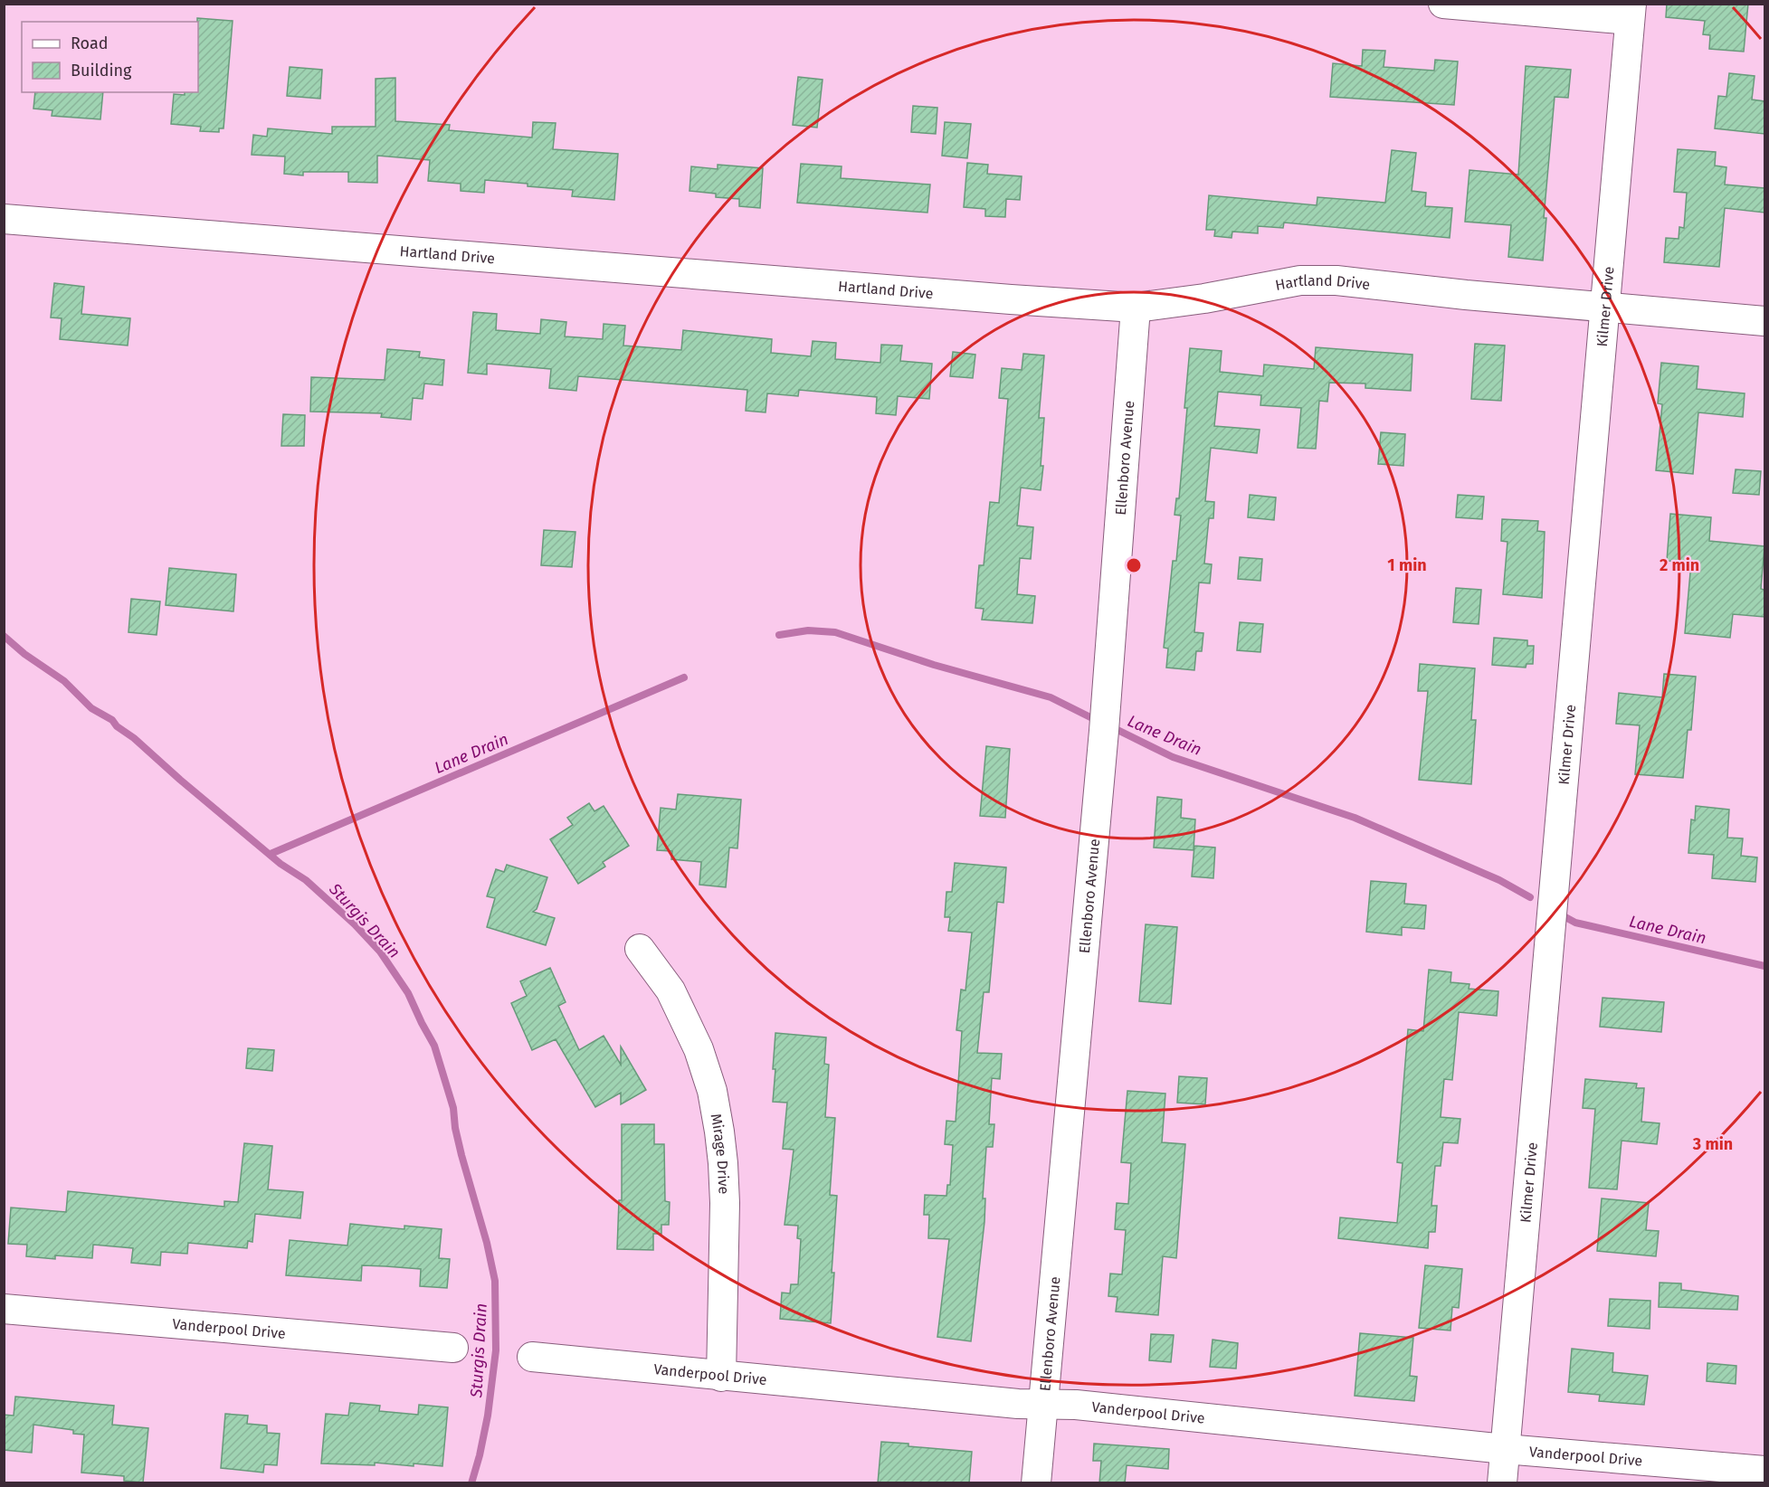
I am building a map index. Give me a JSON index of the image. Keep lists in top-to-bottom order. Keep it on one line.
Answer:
{"streets":{"street":["Hartland Drive","Kilmer Drive","Ellenboro Avenue","Mirage Drive","Vanderpool Drive"]},"crossings":[["Hartland Drive","Kilmer Drive"],["Hartland Drive","Ellenboro Avenue"],["Kilmer Drive","Vanderpool Drive"],["Ellenboro Avenue","Vanderpool Drive"],["Mirage Drive","Vanderpool Drive"]],"water":["Lane Drain","Sturgis Drain"],"legend":["Road","Building"],"rings":["1 min","2 min","3 min"]}
